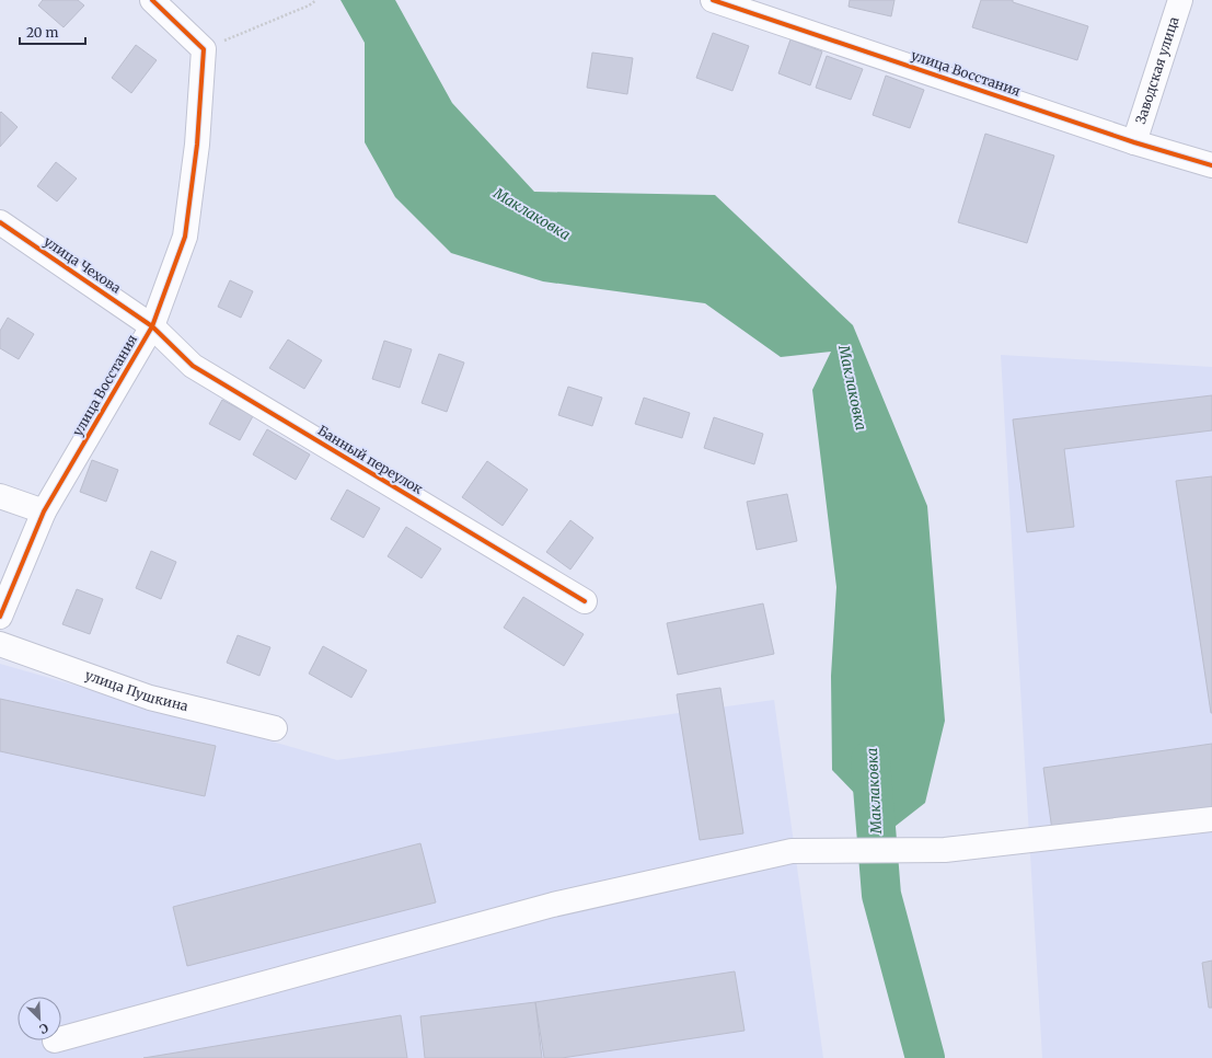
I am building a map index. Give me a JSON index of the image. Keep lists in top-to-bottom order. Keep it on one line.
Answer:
{"streets":{"street":["Заводская улица","улица Восстания","улица Чехова","Банный переулок","улица Пушкина"]},"crossings":[["Заводская улица","улица Восстания"],["улица Восстания","улица Чехова"],["улица Восстания","Банный переулок"],["улица Чехова","Банный переулок"]],"water":["Маклаковка"],"scale_bar":"20 m","north":"bottom right"}
